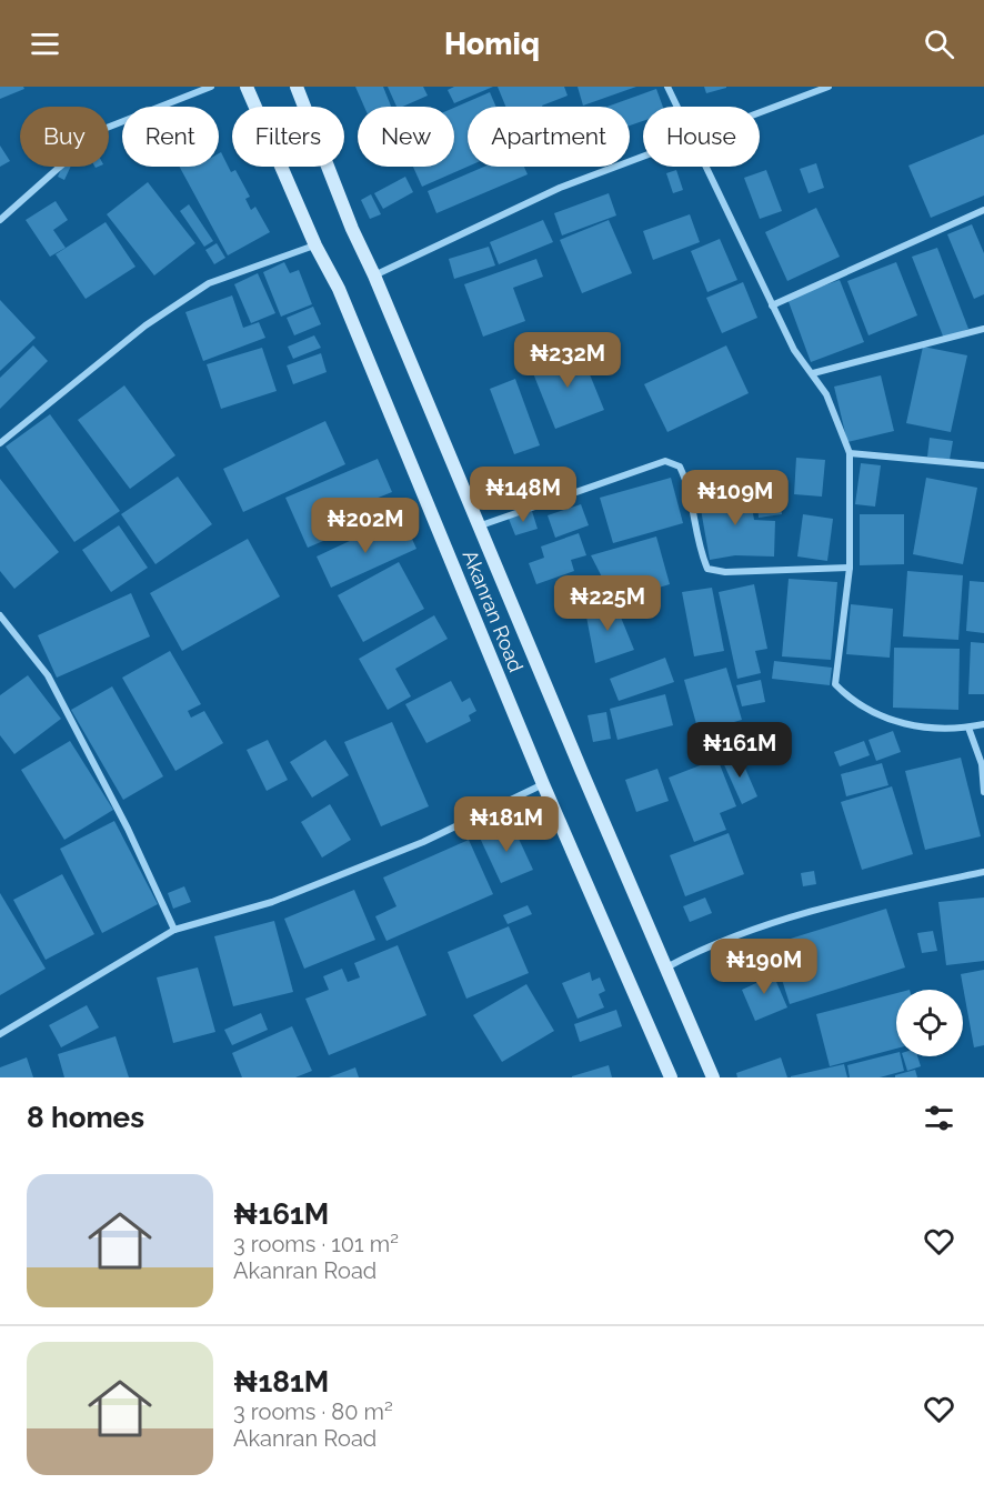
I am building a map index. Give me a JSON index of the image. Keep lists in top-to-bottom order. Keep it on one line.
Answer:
{"streets":{"main road":["Akanran Road"]},"page":{"header":"Homiq","chip":["Buy","Rent","Filters","New","Apartment","House"],"price":["₦232M","₦148M","₦109M","₦202M","₦225M","₦161M","₦181M","₦190M"],"heading":"8 homes","list":[{"name":"₦161M","note":"3 rooms · 101 m² · Akanran Road"},{"name":"₦181M","note":"3 rooms · 80 m² · Akanran Road"}]}}
